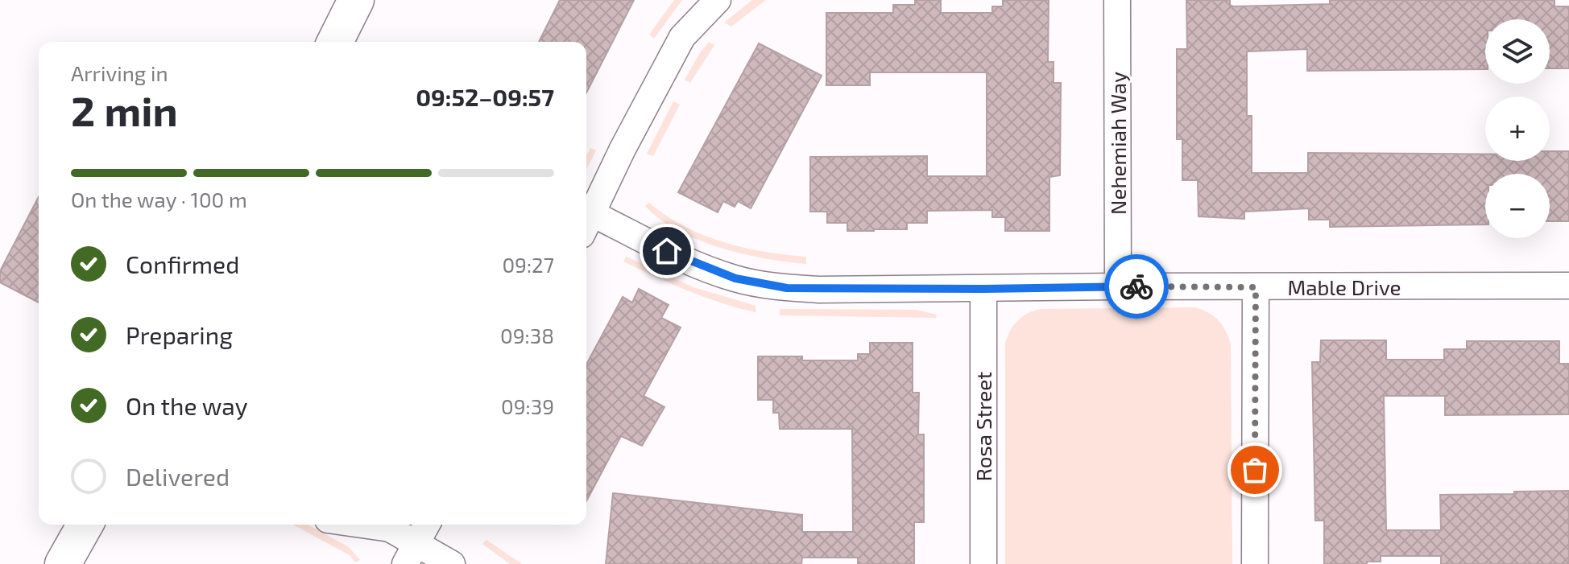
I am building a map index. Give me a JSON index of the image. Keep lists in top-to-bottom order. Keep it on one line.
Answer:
{"streets":{"street":["Nehemiah Way","Mable Drive","Rosa Street"]},"crossings":[["Nehemiah Way","Mable Drive"],["Mable Drive","Rosa Street"]],"page":{"map_buttons":["+","−"],"heading":["2 min","Arriving in","09:52–09:57"],"bar":"On the way · 100 m","list":[["Confirmed","09:27"],["Preparing","09:38"],["On the way","09:39"],"Delivered"]}}
